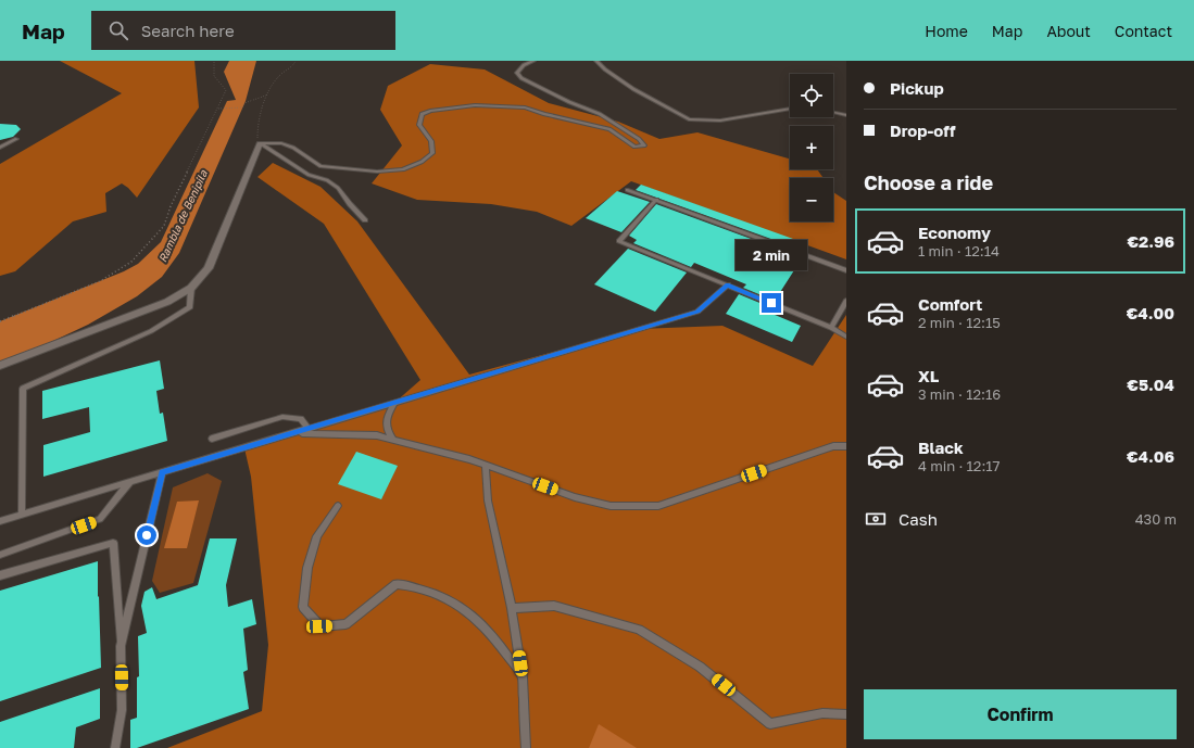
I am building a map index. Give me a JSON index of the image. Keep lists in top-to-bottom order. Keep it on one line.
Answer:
{"water":["Rambla de Benipila"],"page":{"header":"Map","search":"Search here","nav":["Home","Map","About","Contact"],"banner":["Pickup","Drop-off"],"map_buttons":["+","−"],"heading":"Choose a ride","list":[{"name":"Economy","note":"1 min · 12:14","value":"€2.96"},{"name":"Comfort","note":"2 min · 12:15","value":"€4.00"},{"name":"XL","note":"3 min · 12:16","value":"€5.04"},{"name":"Black","note":"4 min · 12:17","value":"€4.06"}],"bubble":"2 min","pay":["Cash","430 m"],"buttons":"Confirm"}}
